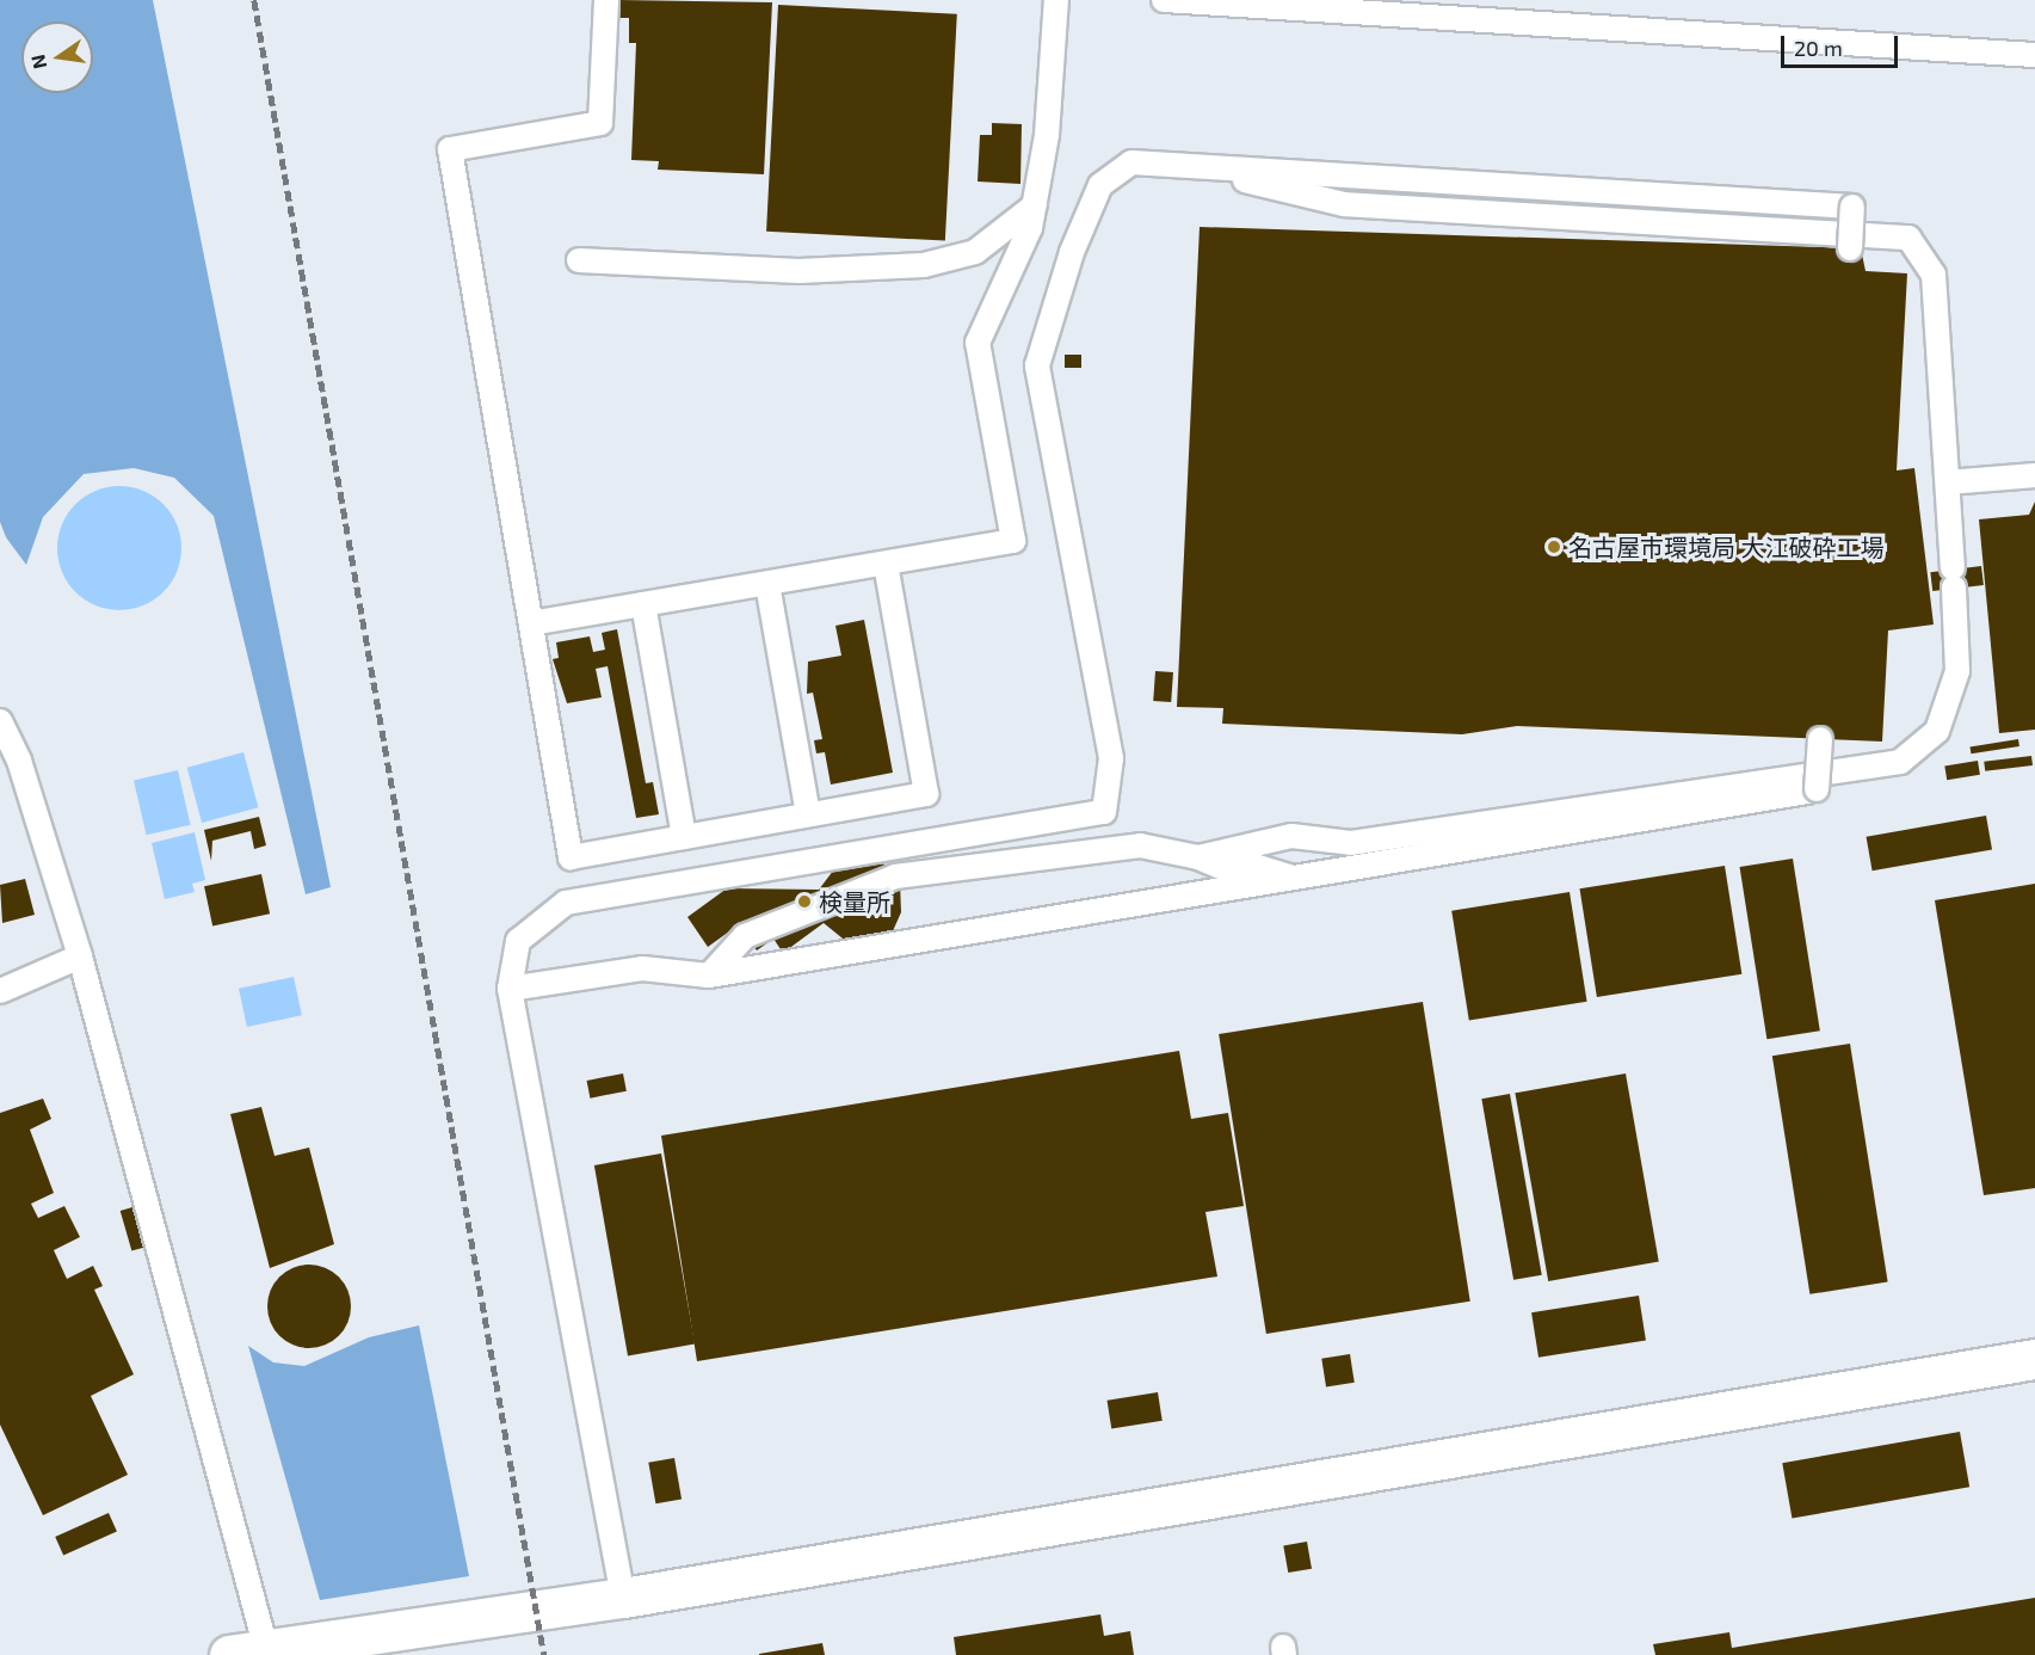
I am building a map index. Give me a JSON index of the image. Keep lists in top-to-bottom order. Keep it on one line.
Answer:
{"places":["名古屋市環境局 大江破砕工場","検量所"],"scale_bar":"20 m","north":"left"}
